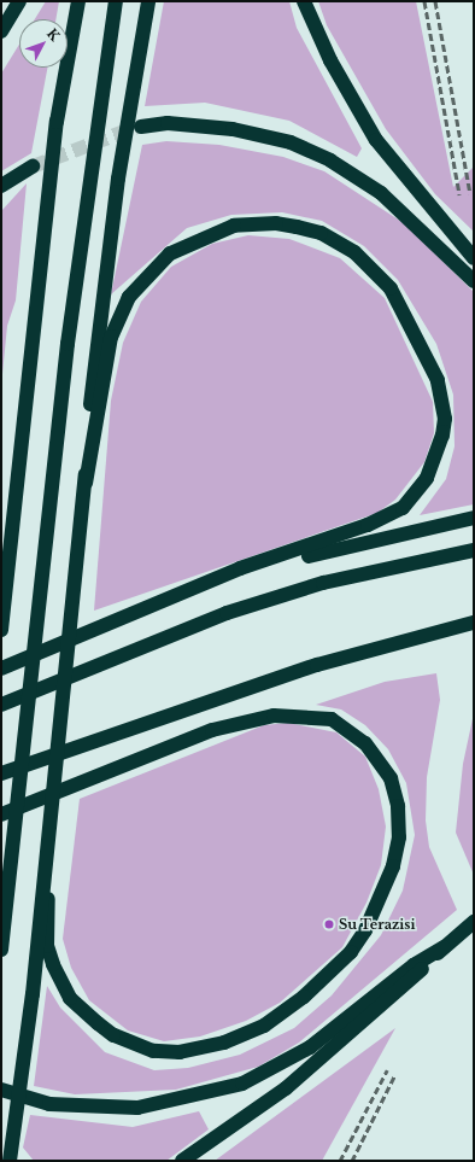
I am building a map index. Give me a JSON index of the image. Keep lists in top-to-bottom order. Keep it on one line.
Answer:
{"places":["Su Terazisi"],"north":"top right"}
